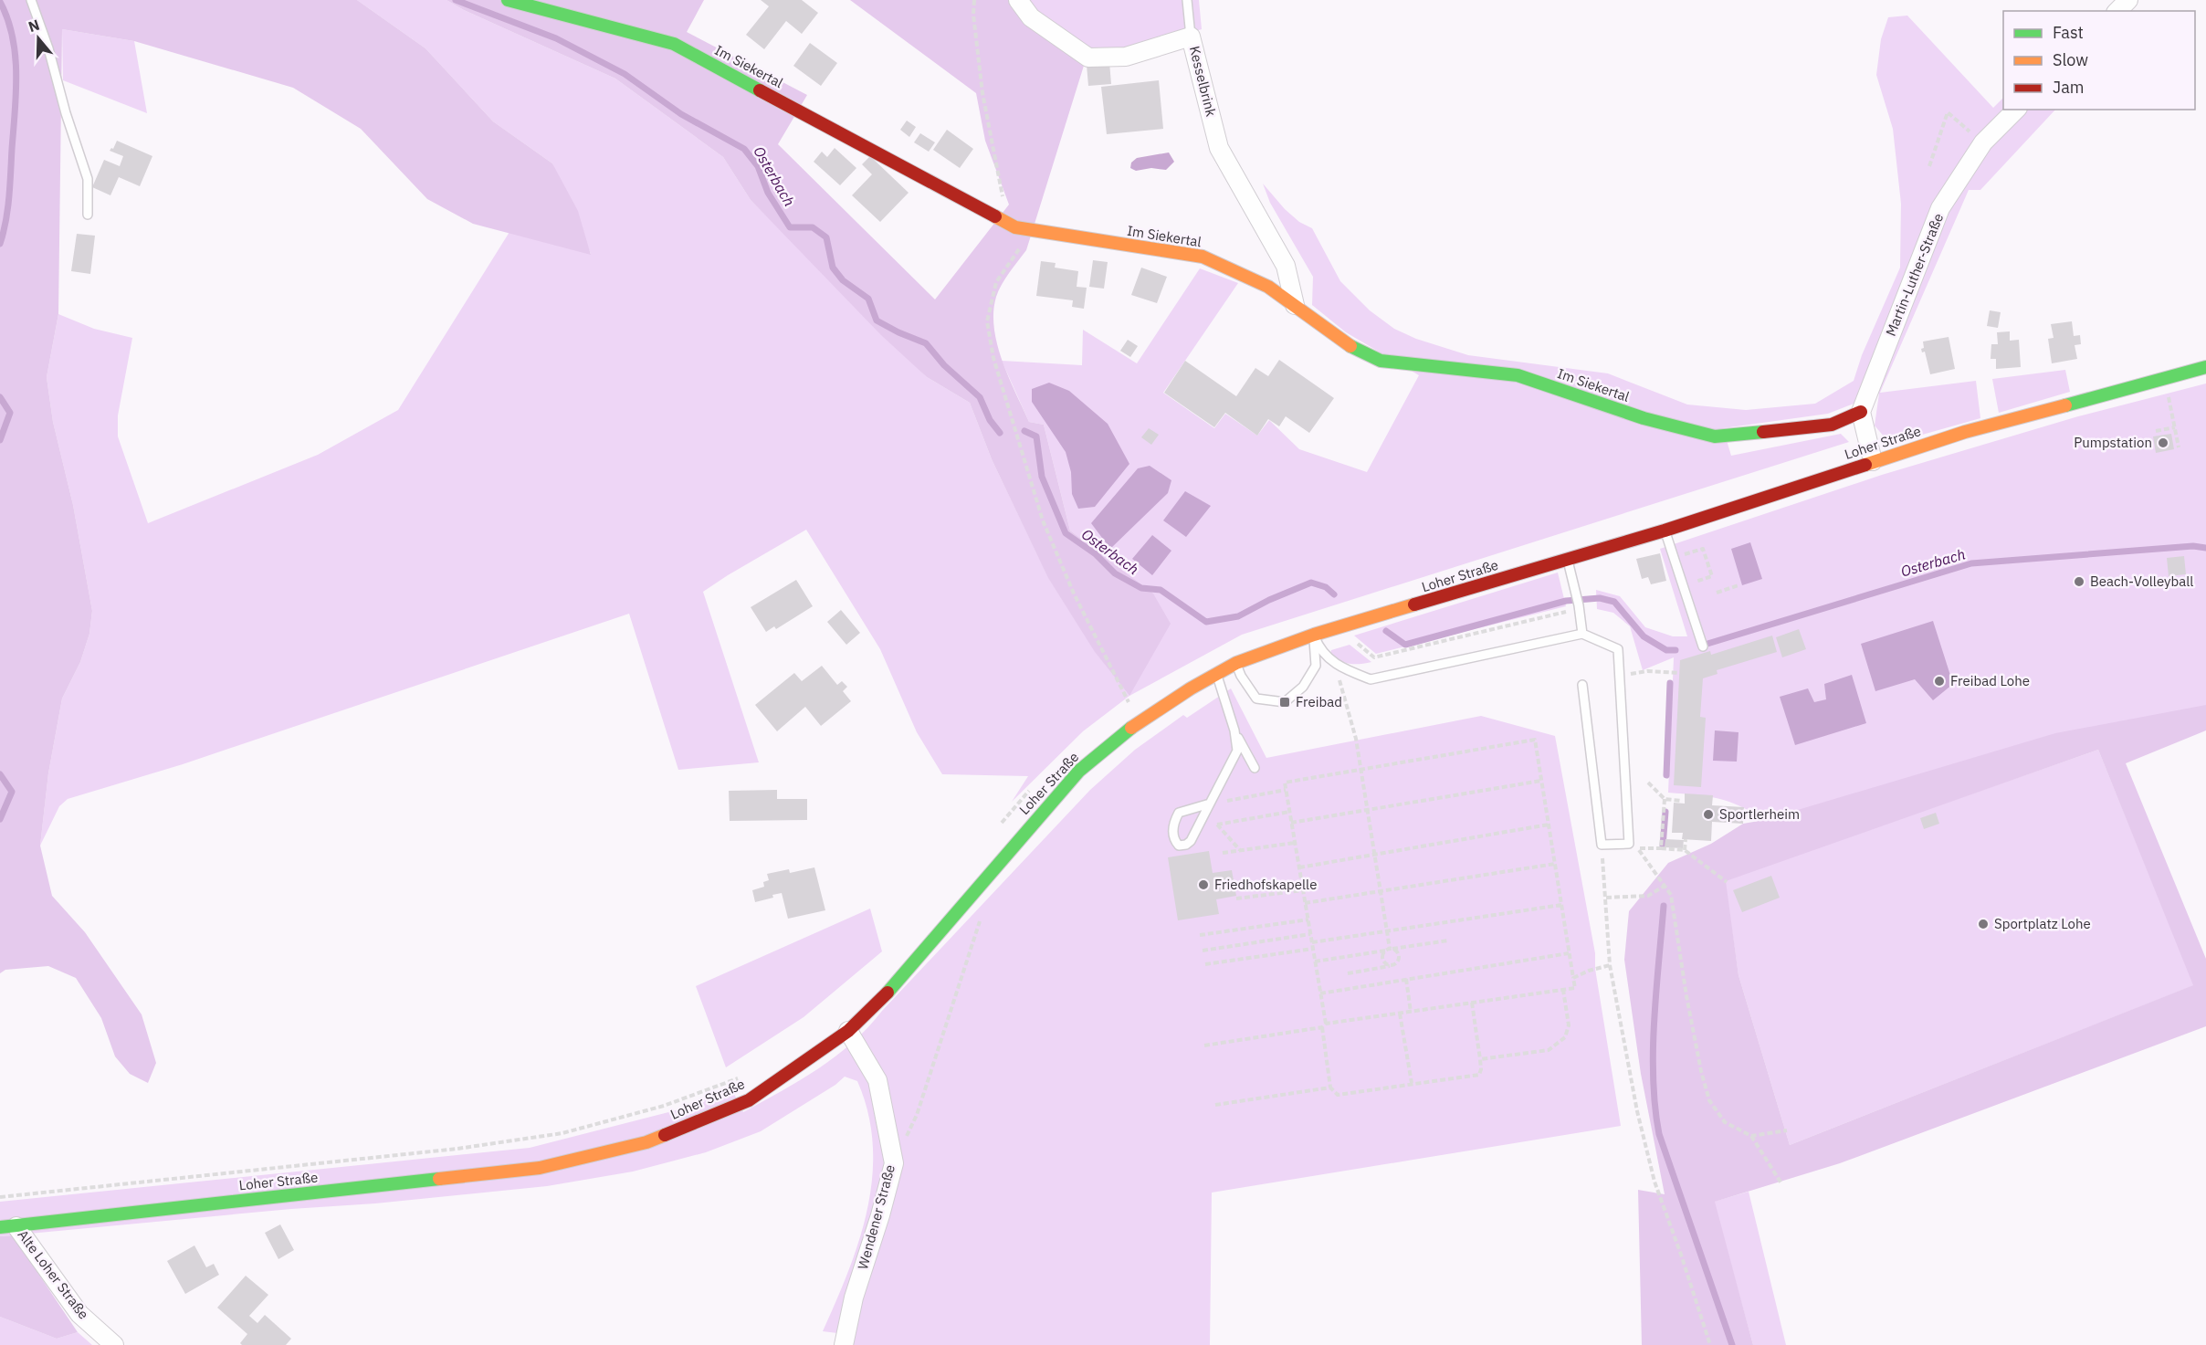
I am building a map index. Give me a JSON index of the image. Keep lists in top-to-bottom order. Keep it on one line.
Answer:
{"streets":{"street":["Im Siekertal","Kesselbrink","Martin-Luther-Straße","Loher Straße","Wendener Straße","Alte Loher Straße"]},"crossings":[["Im Siekertal","Kesselbrink"],["Im Siekertal","Martin-Luther-Straße"],["Loher Straße","Wendener Straße"],["Loher Straße","Alte Loher Straße"]],"water":["Osterbach"],"places":{"other":["Pumpstation","Beach-Volleyball","Freibad Lohe","Sportlerheim","Friedhofskapelle","Sportplatz Lohe"],"transit":["Freibad"]},"legend":["Fast","Slow","Jam"],"north":"top"}
